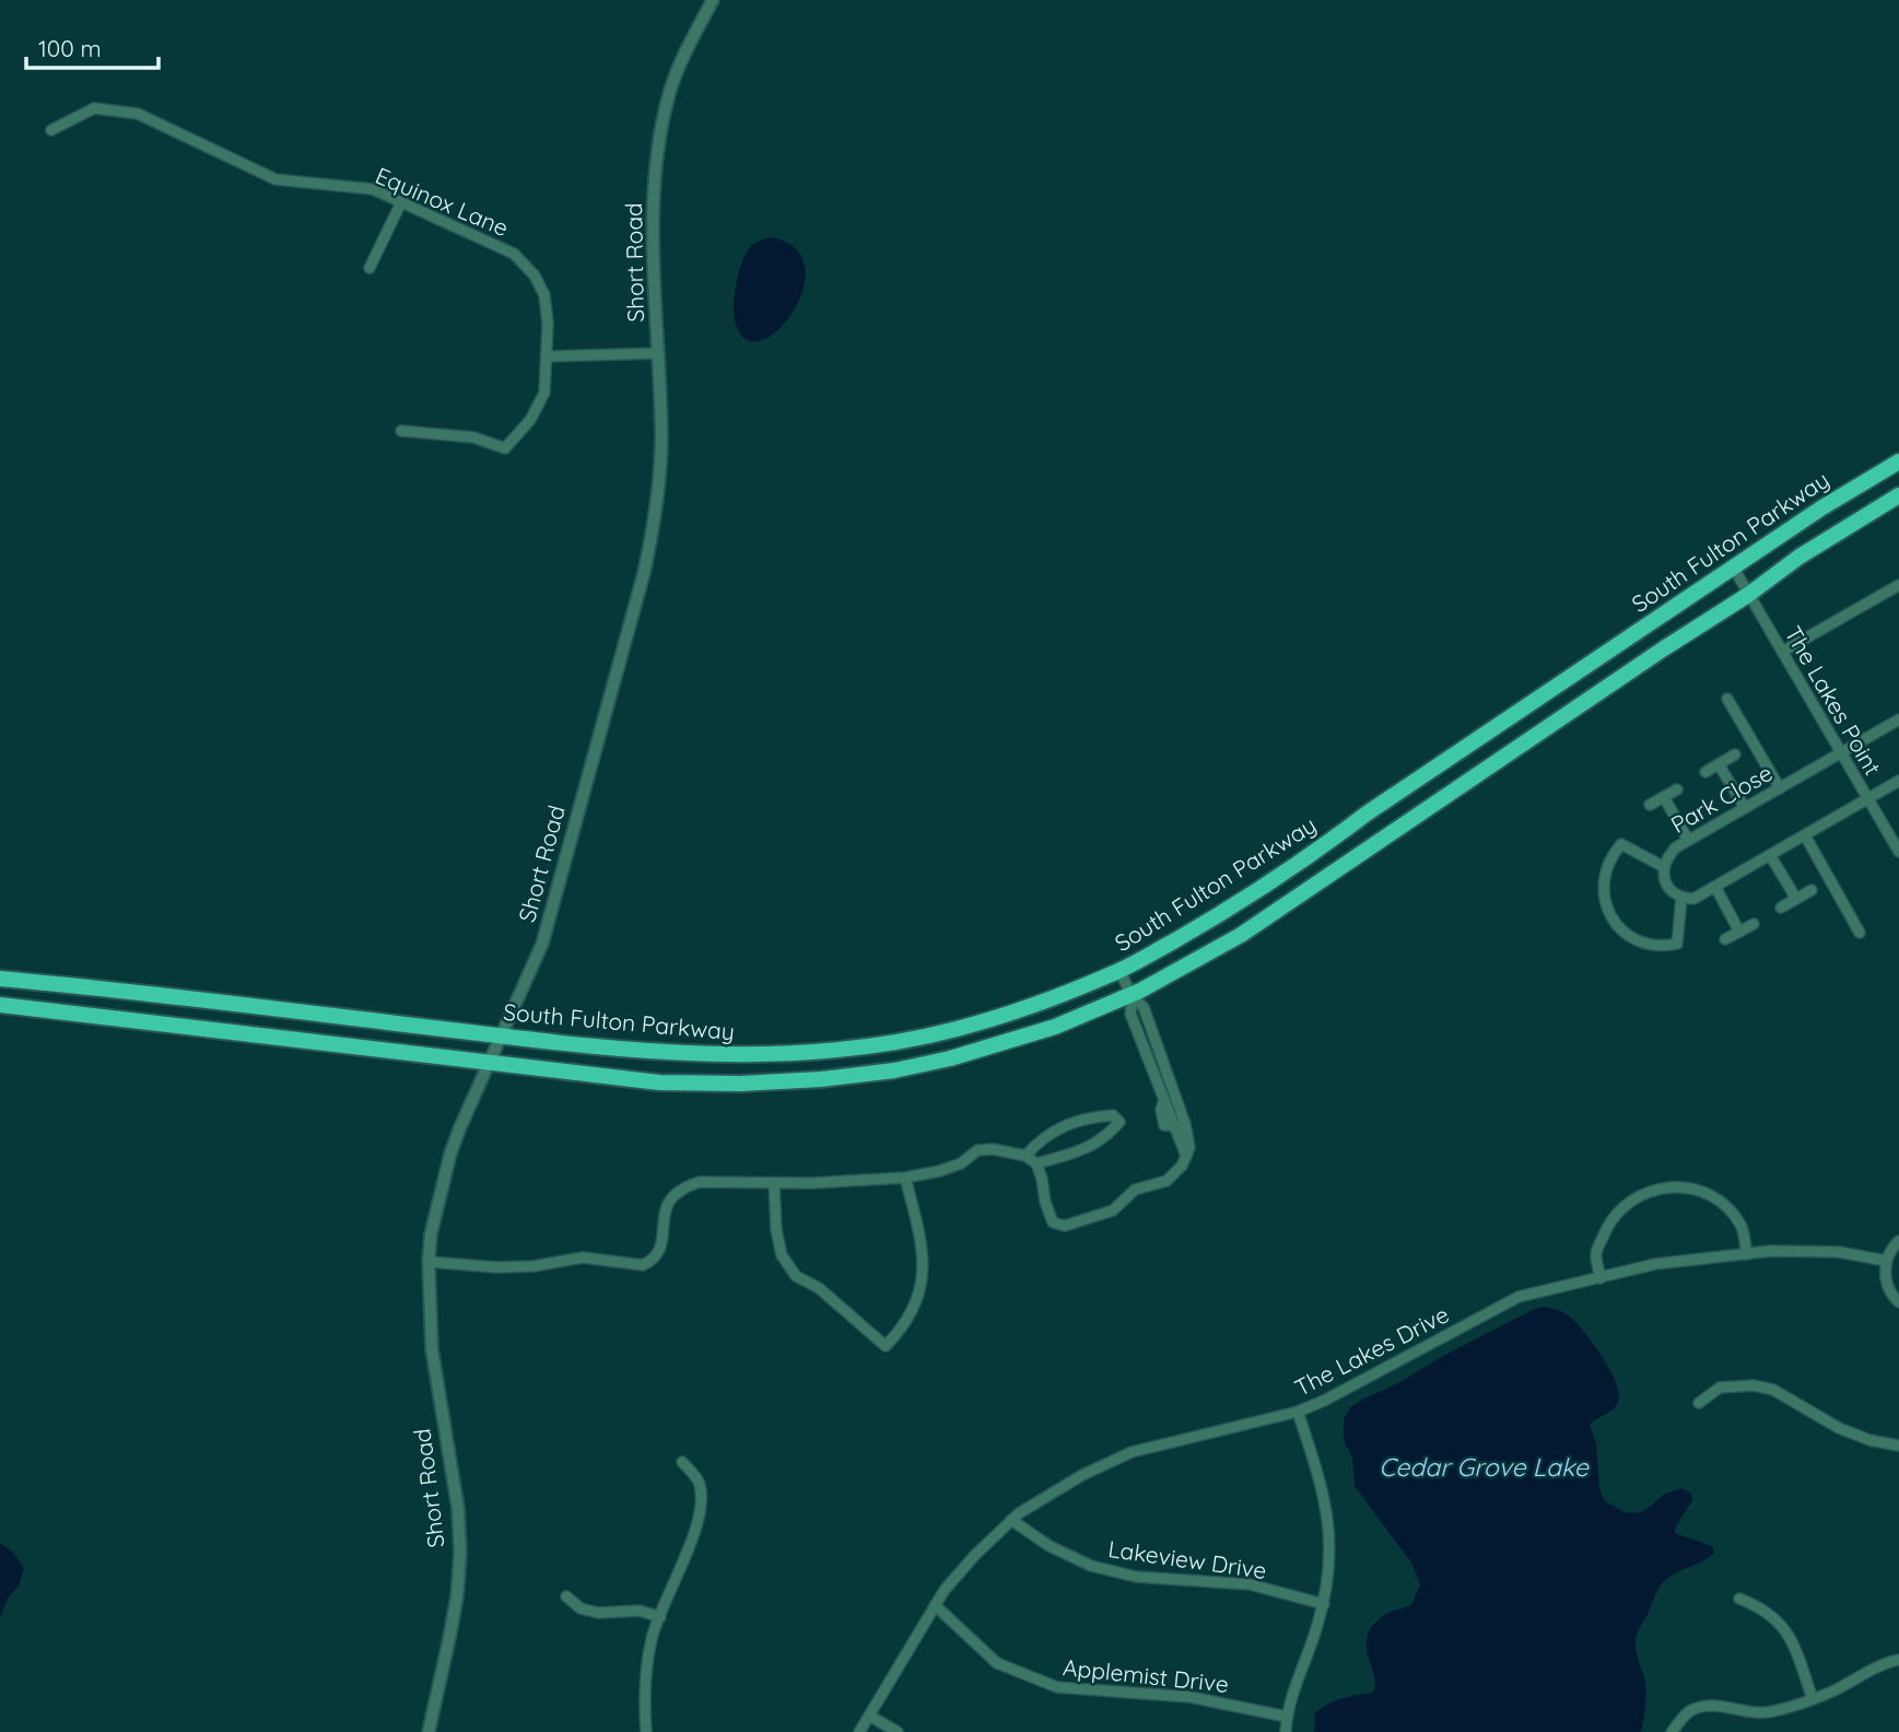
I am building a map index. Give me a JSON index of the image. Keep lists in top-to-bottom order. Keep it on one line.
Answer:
{"streets":{"highway":["South Fulton Parkway"],"street":["Equinox Lane","Short Road","The Lakes Point","Park Close","The Lakes Drive","Lakeview Drive","Applemist Drive"]},"crossings":[["Short Road","South Fulton Parkway"],["South Fulton Parkway","The Lakes Point"],["The Lakes Point","Park Close"],["The Lakes Drive","Lakeview Drive"],["The Lakes Drive","Applemist Drive"]],"water":["Cedar Grove Lake"],"scale_bar":"100 m"}
